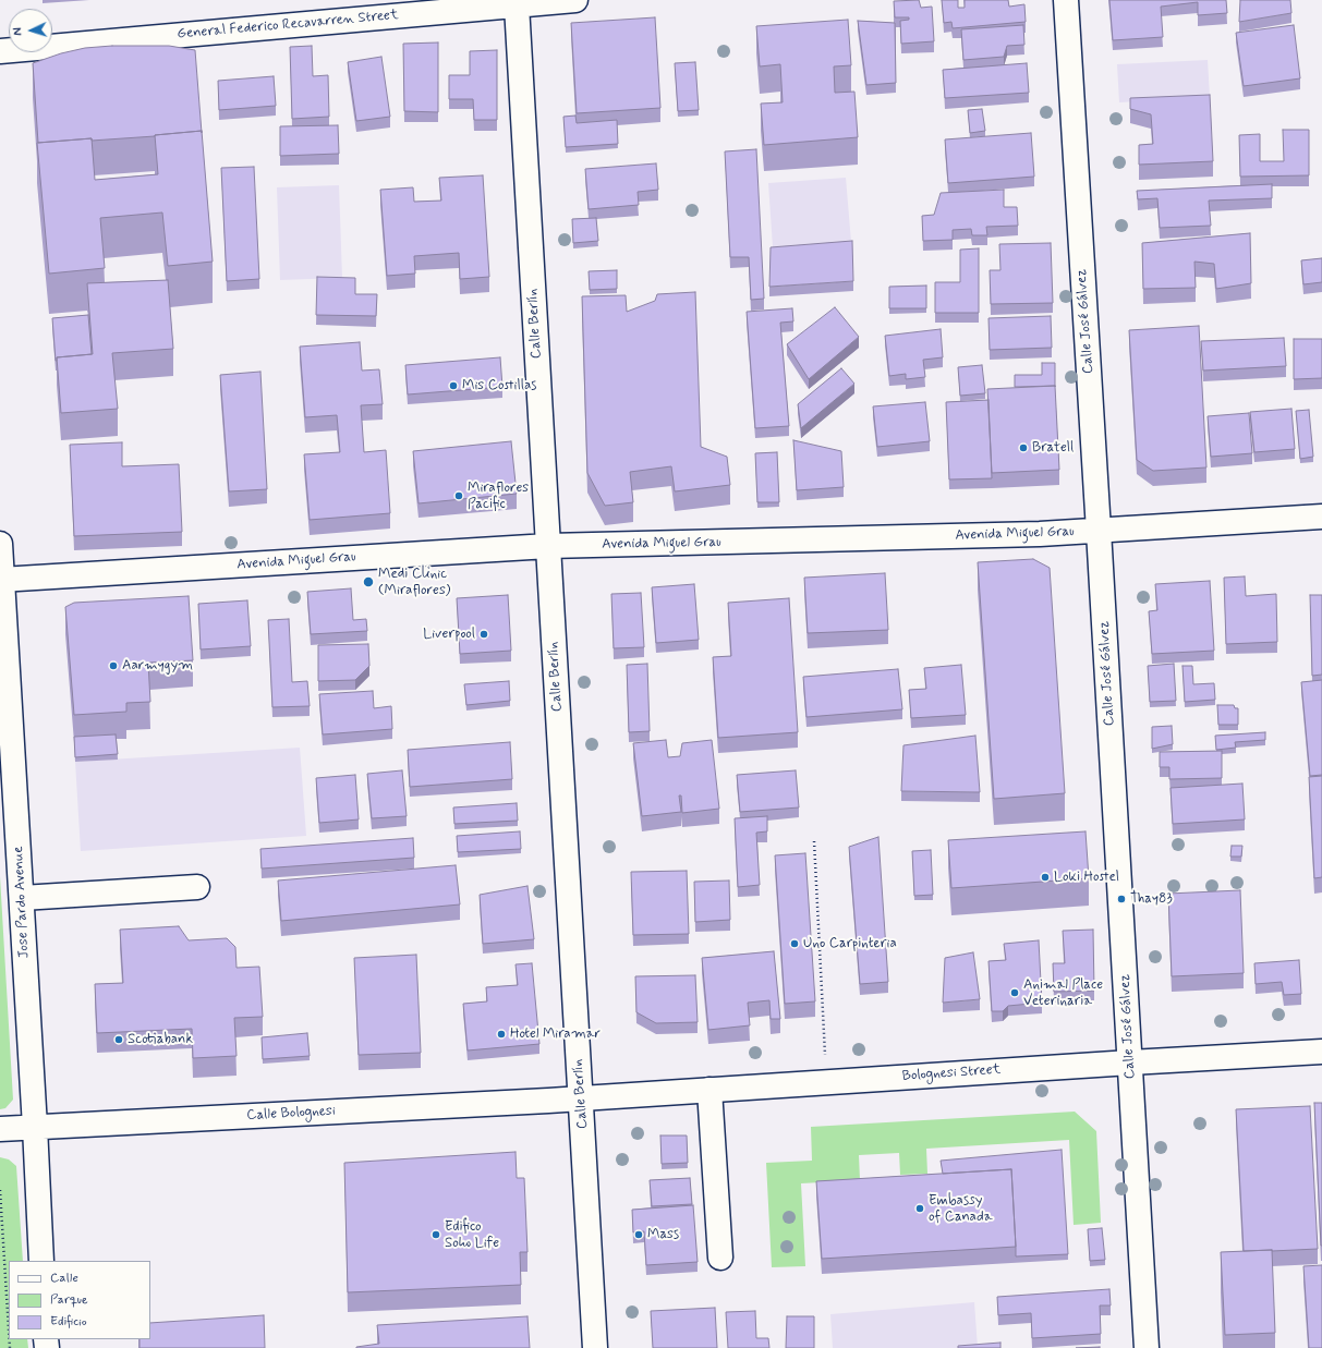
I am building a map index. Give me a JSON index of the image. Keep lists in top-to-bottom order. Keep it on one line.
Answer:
{"streets":{"street":["General Federico Recavarren Street","Calle José Gálvez","Calle Berlín","Avenida Miguel Grau","Jose Pardo Avenue","Bolognesi Street","Calle Bolognesi"]},"crossings":[["General Federico Recavarren Street","Calle Berlín"],["Calle José Gálvez","Avenida Miguel Grau"],["Calle José Gálvez","Bolognesi Street"],["Calle Berlín","Avenida Miguel Grau"],["Calle Berlín","Bolognesi Street"],["Calle Berlín","Calle Bolognesi"],["Avenida Miguel Grau","Jose Pardo Avenue"],["Jose Pardo Avenue","Calle Bolognesi"],["Bolognesi Street","Calle Bolognesi"]],"places":["Mis Costillas","Bratell","Miraflores Pacific","Medi Clinic (Miraflores)","Liverpool","Aarmygym","Loki Hostel","Thay83","Uno Carpinteria","Animal Place Veterinaria","Hotel Miramar","Scotiabank","Embassy of Canada","Edifico Soho Life","Mass"],"legend":["Calle","Parque","Edificio"],"north":"left"}
